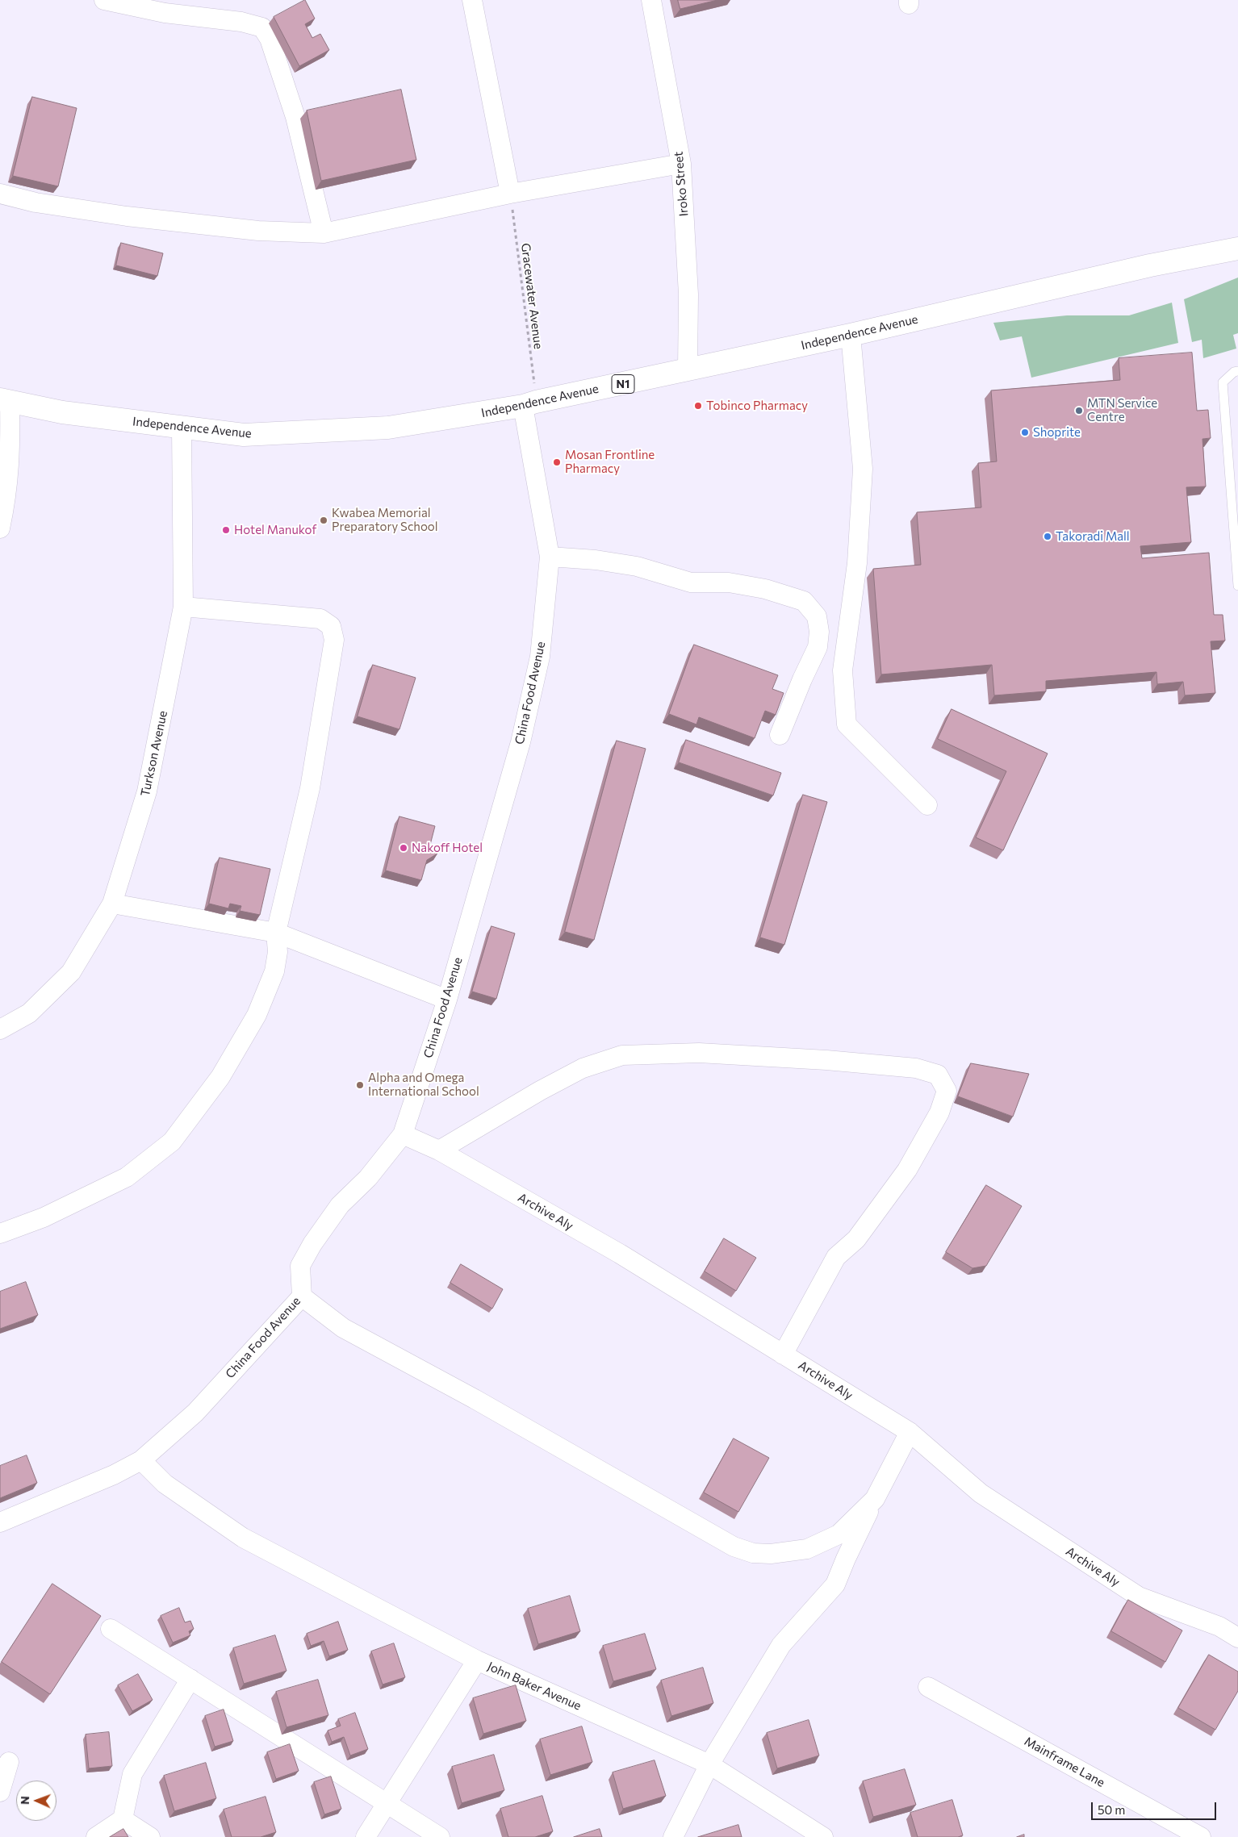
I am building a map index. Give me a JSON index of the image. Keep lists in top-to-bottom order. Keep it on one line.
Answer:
{"streets":{"highway":["Independence Avenue","N1"],"street":["Iroko Street","China Food Avenue","Turkson Avenue","Archive Aly","John Baker Avenue","Mainframe Lane"],"path":["Gracewater Avenue"]},"crossings":[["Iroko Street","Independence Avenue"],["Gracewater Avenue","Independence Avenue"],["Gracewater Avenue","China Food Avenue"],["Independence Avenue","China Food Avenue"],["Independence Avenue","Turkson Avenue"],["China Food Avenue","Archive Aly"],["China Food Avenue","John Baker Avenue"]],"places":["Tobinco Pharmacy","MTN Service Centre","Shoprite","Mosan Frontline Pharmacy","Kwabea Memorial Preparatory School","Hotel Manukof","Takoradi Mall","Nakoff Hotel","Alpha and Omega International School"],"scale_bar":"50 m","north":"left"}
